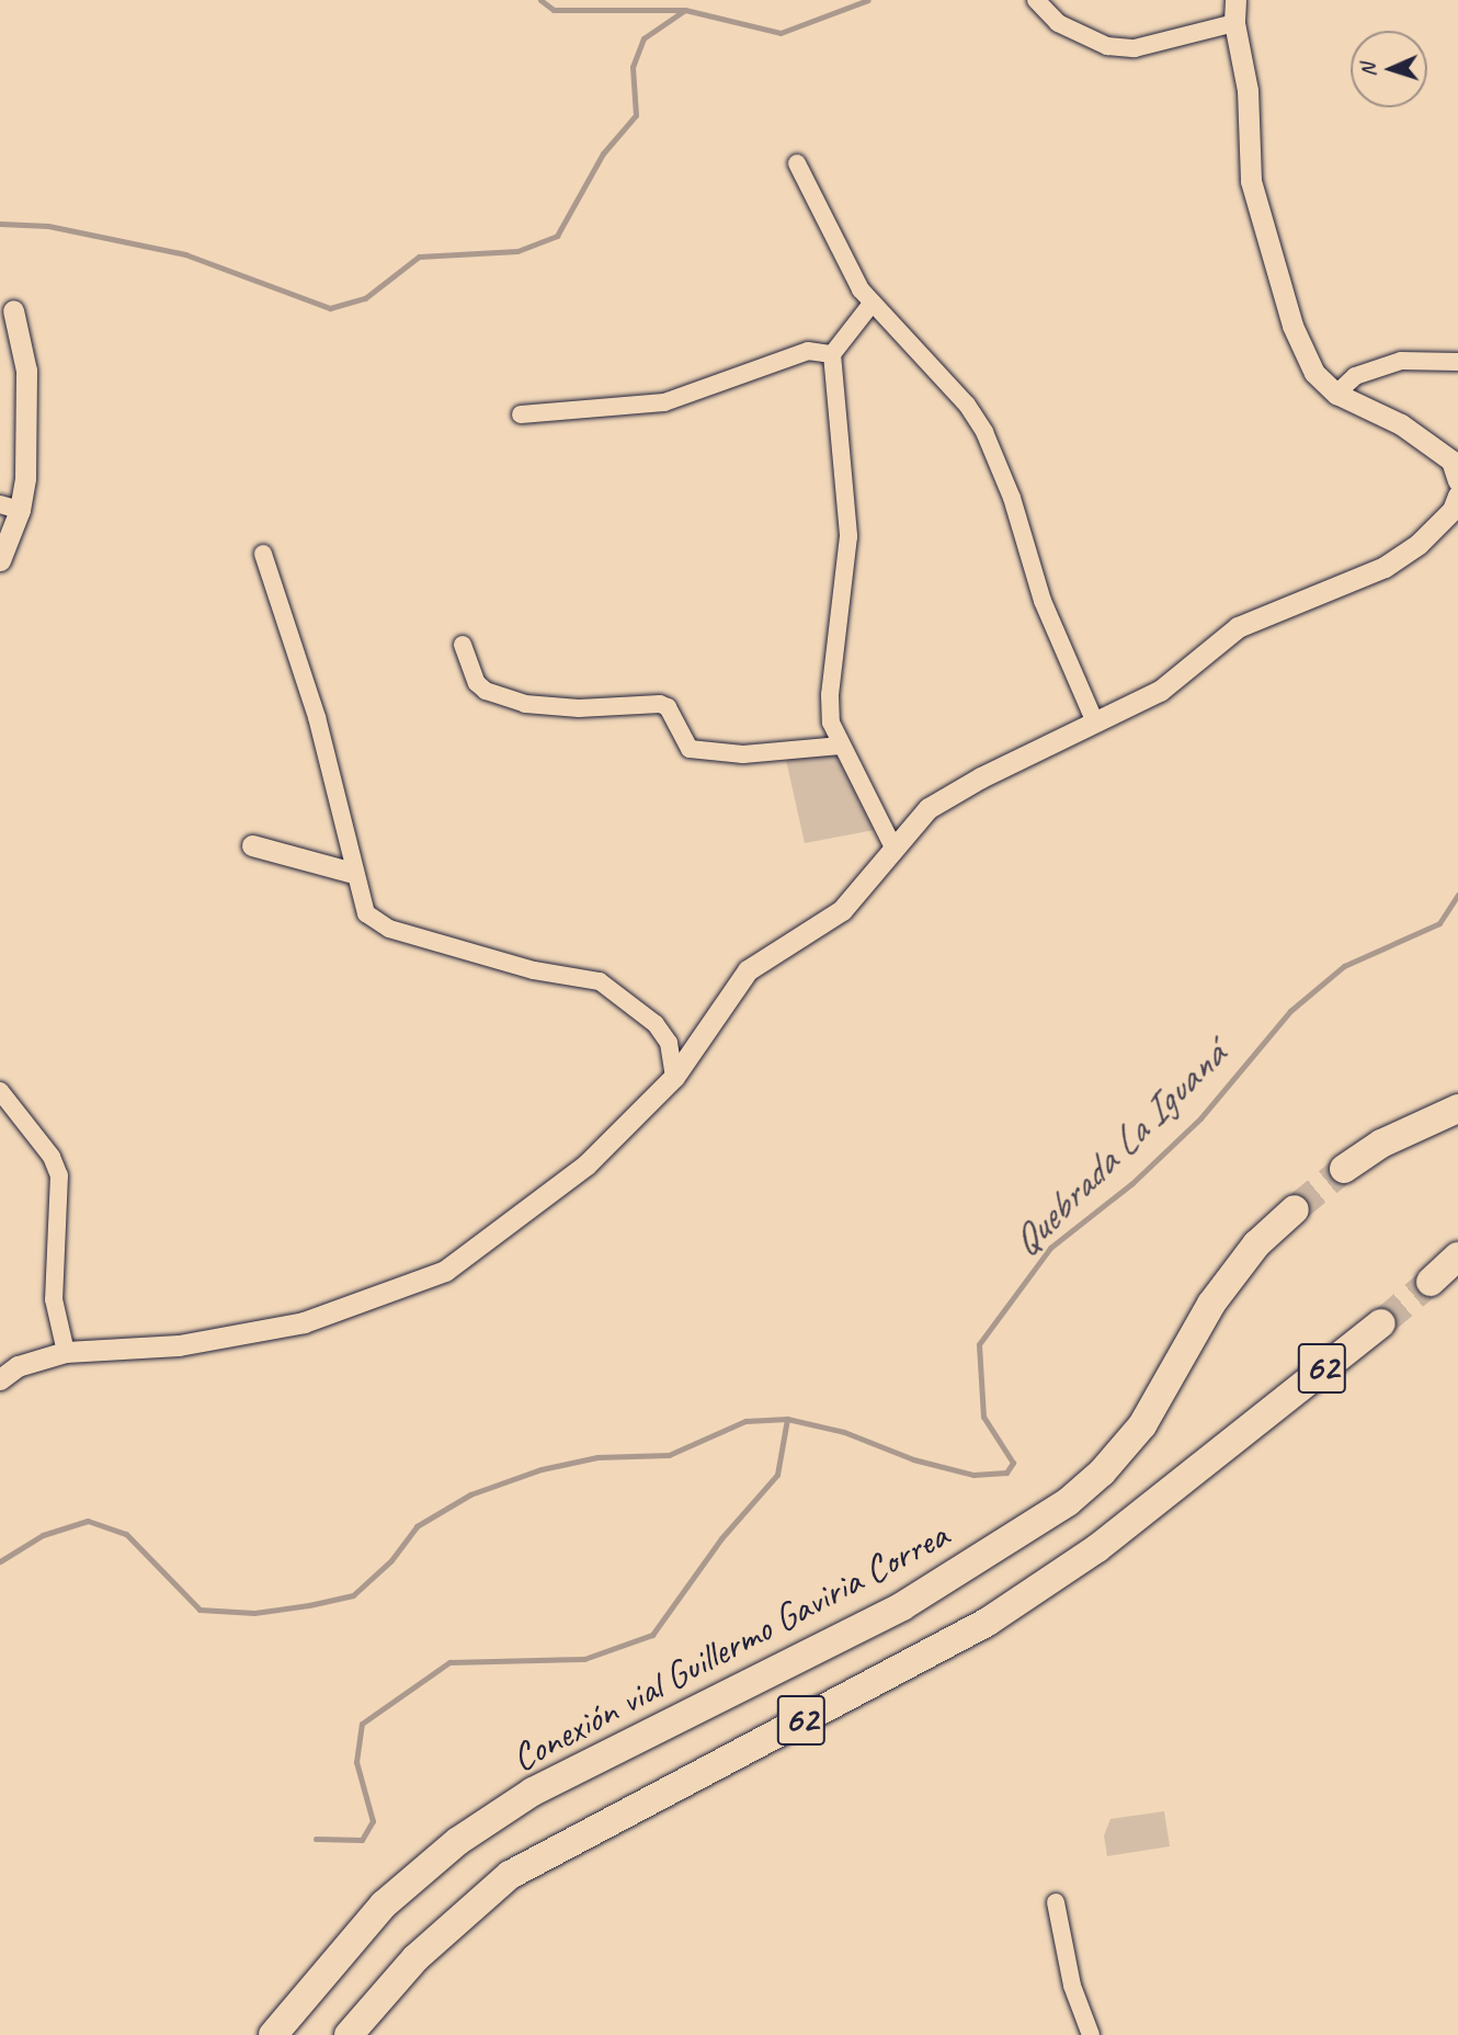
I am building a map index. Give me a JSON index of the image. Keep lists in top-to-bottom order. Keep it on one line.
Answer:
{"streets":{"highway":["62","Conexión vial Guillermo Gaviria Correa"]},"water":["Quebrada La Iguaná"],"north":"left"}
